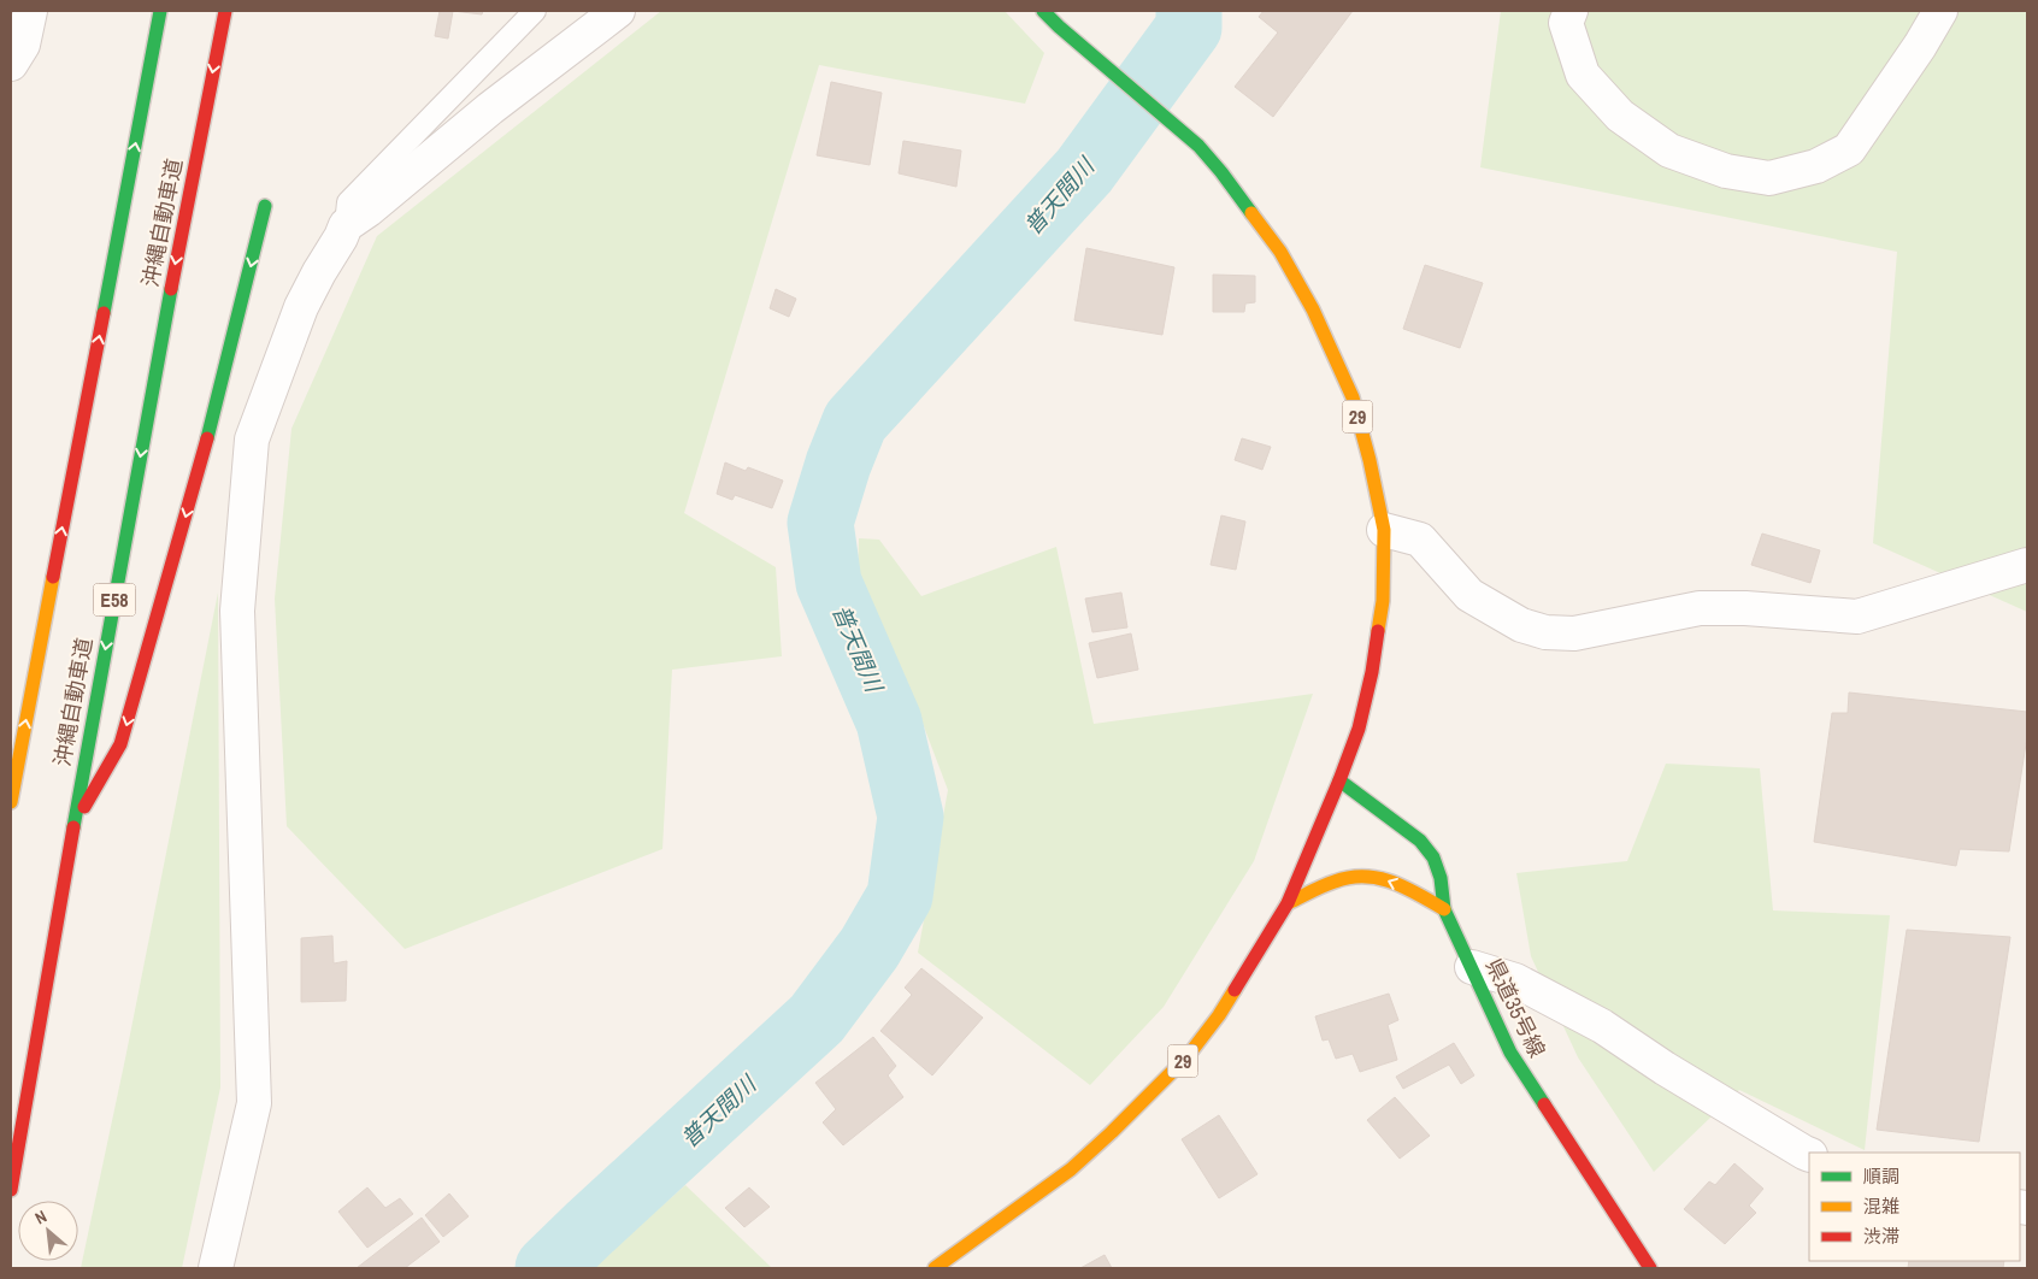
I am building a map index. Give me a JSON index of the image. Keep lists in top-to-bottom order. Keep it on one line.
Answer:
{"streets":{"main road":["沖縄自動車道","29","E58","県道35号線"]},"crossings":[["29","県道35号線"]],"water":["普天間川"],"legend":["順調","混雑","渋滞"],"north":"top left"}
